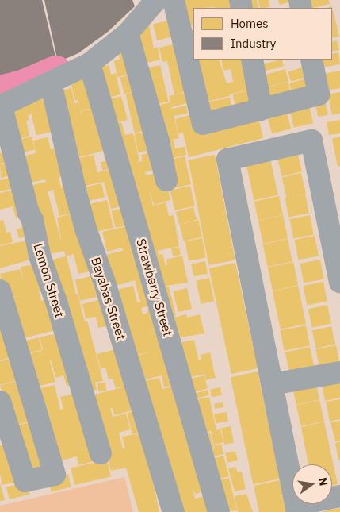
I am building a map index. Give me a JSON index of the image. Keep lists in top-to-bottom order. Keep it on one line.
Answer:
{"streets":{"street":["Lemon Street","Strawberry Street","Bayabas Street"]},"legend":["Homes","Industry"],"north":"right"}
